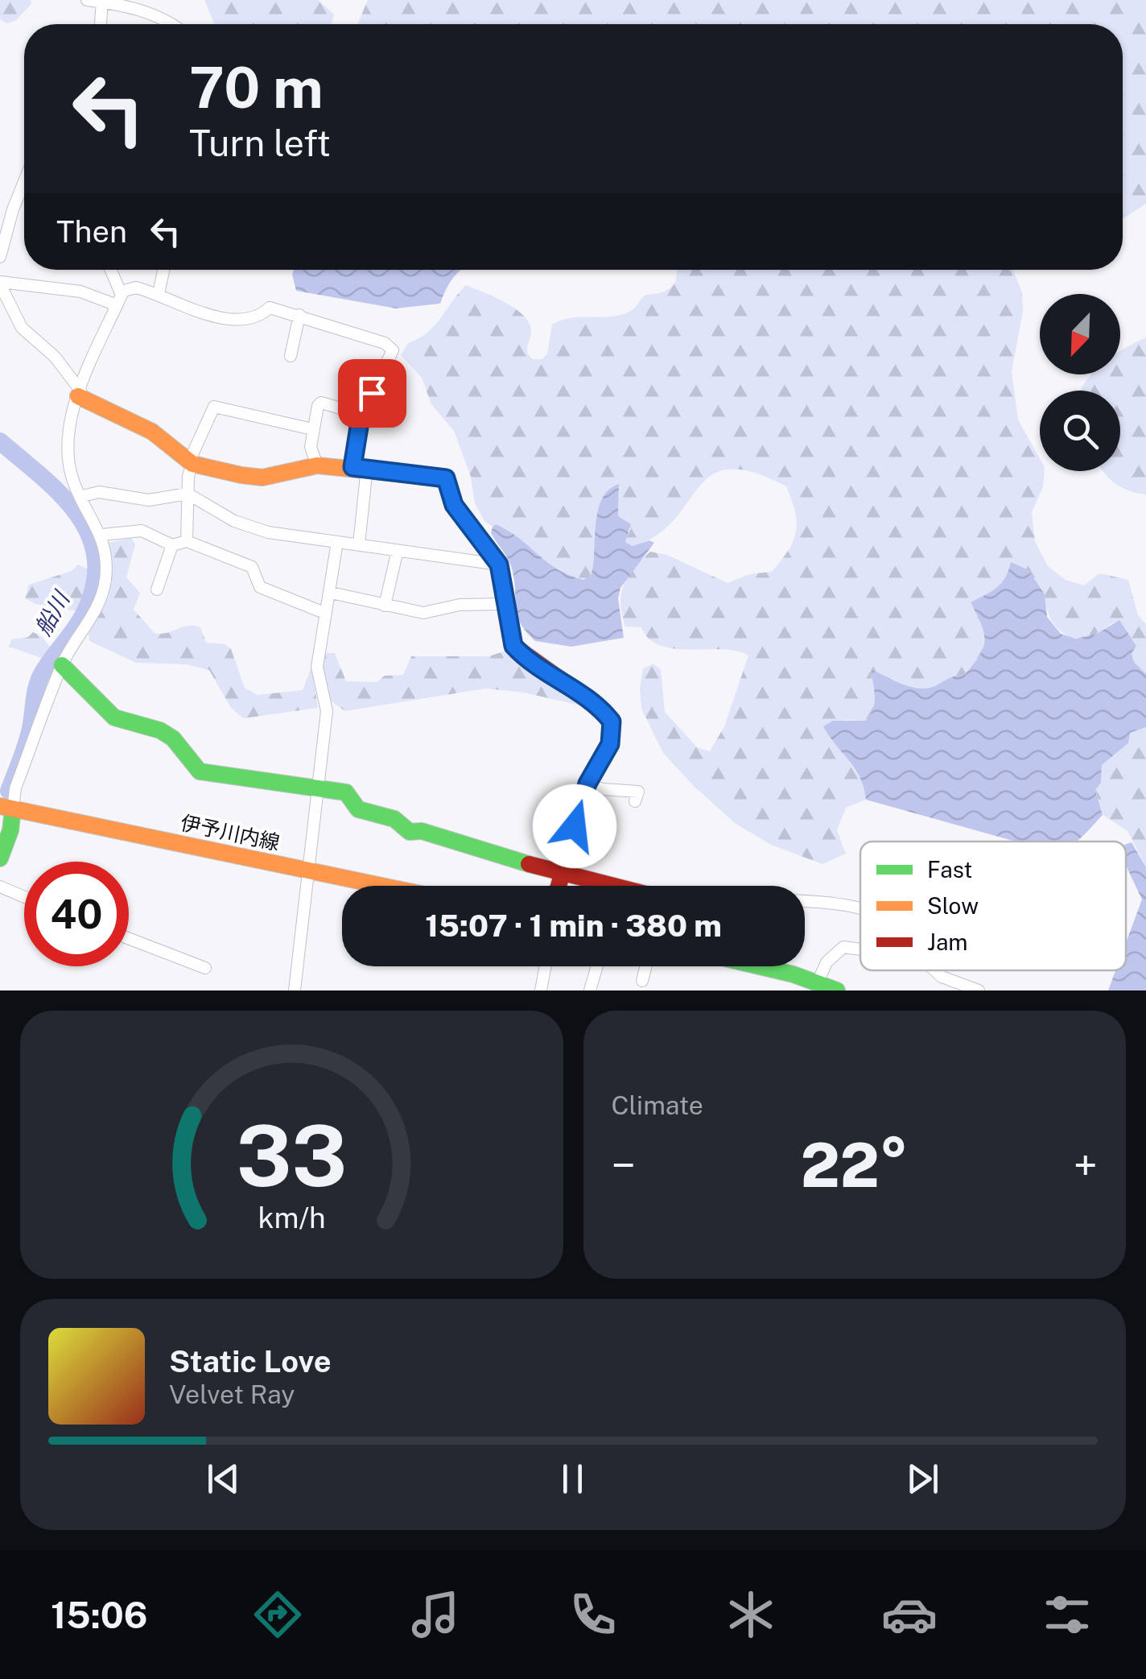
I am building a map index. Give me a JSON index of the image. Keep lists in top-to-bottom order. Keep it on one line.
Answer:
{"streets":{"street":["伊予川内線"]},"water":["船川"],"legend":["Fast","Slow","Jam"],"north":"bottom left","page":{"turn":["70 m","Turn left"],"then":"Then","limit":"40","trip":"15:07 · 1 min · 380 m","tile":"Climate","heat":["−","22°","+"],"song":["Static Love","Velvet Ray"],"tabs":"15:06","gauge":["33","km/h"]}}
